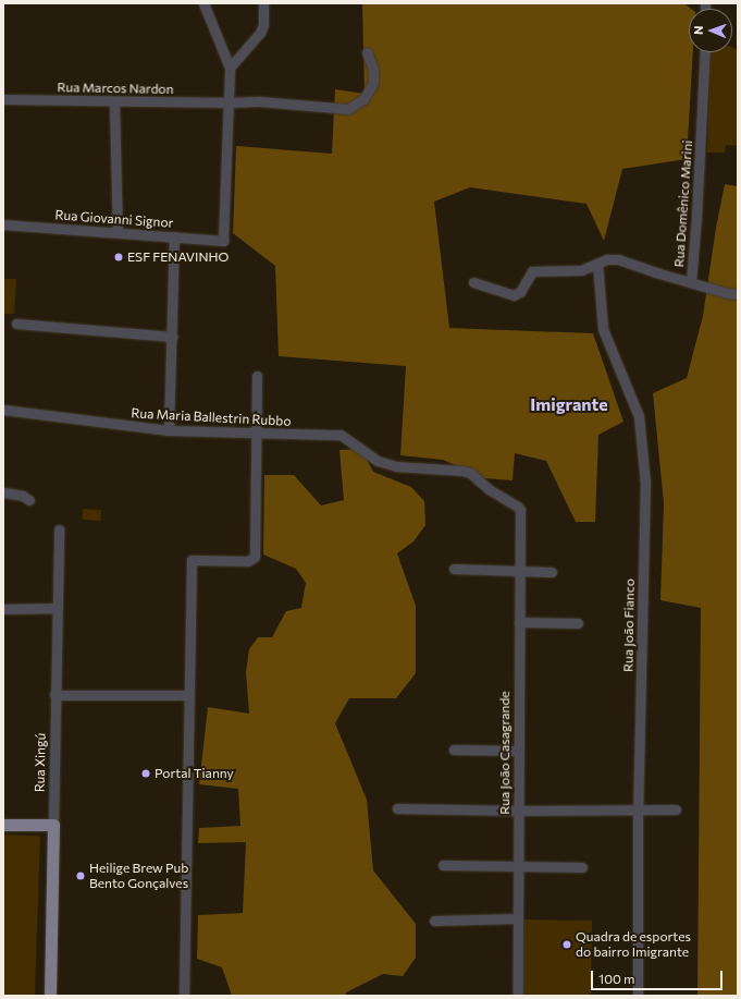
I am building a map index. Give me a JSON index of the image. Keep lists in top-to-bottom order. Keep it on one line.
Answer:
{"streets":{"main road":["Rua Xingú"],"street":["Rua Marcos Nardon","Rua Domênico Marini","Rua Giovanni Signor","Rua Maria Ballestrin Rubbo","Rua João Fianco","Rua João Casagrande"]},"crossings":[["Rua Marcos Nardon","Rua Giovanni Signor"],["Rua Domênico Marini","Rua João Fianco"],["Rua Maria Ballestrin Rubbo","Rua João Casagrande"]],"districts":["Imigrante"],"places":["ESF FENAVINHO","Portal Tianny","Heilige Brew Pub Bento Gonçalves","Quadra de esportes do bairro Imigrante"],"scale_bar":"100 m","north":"left"}
